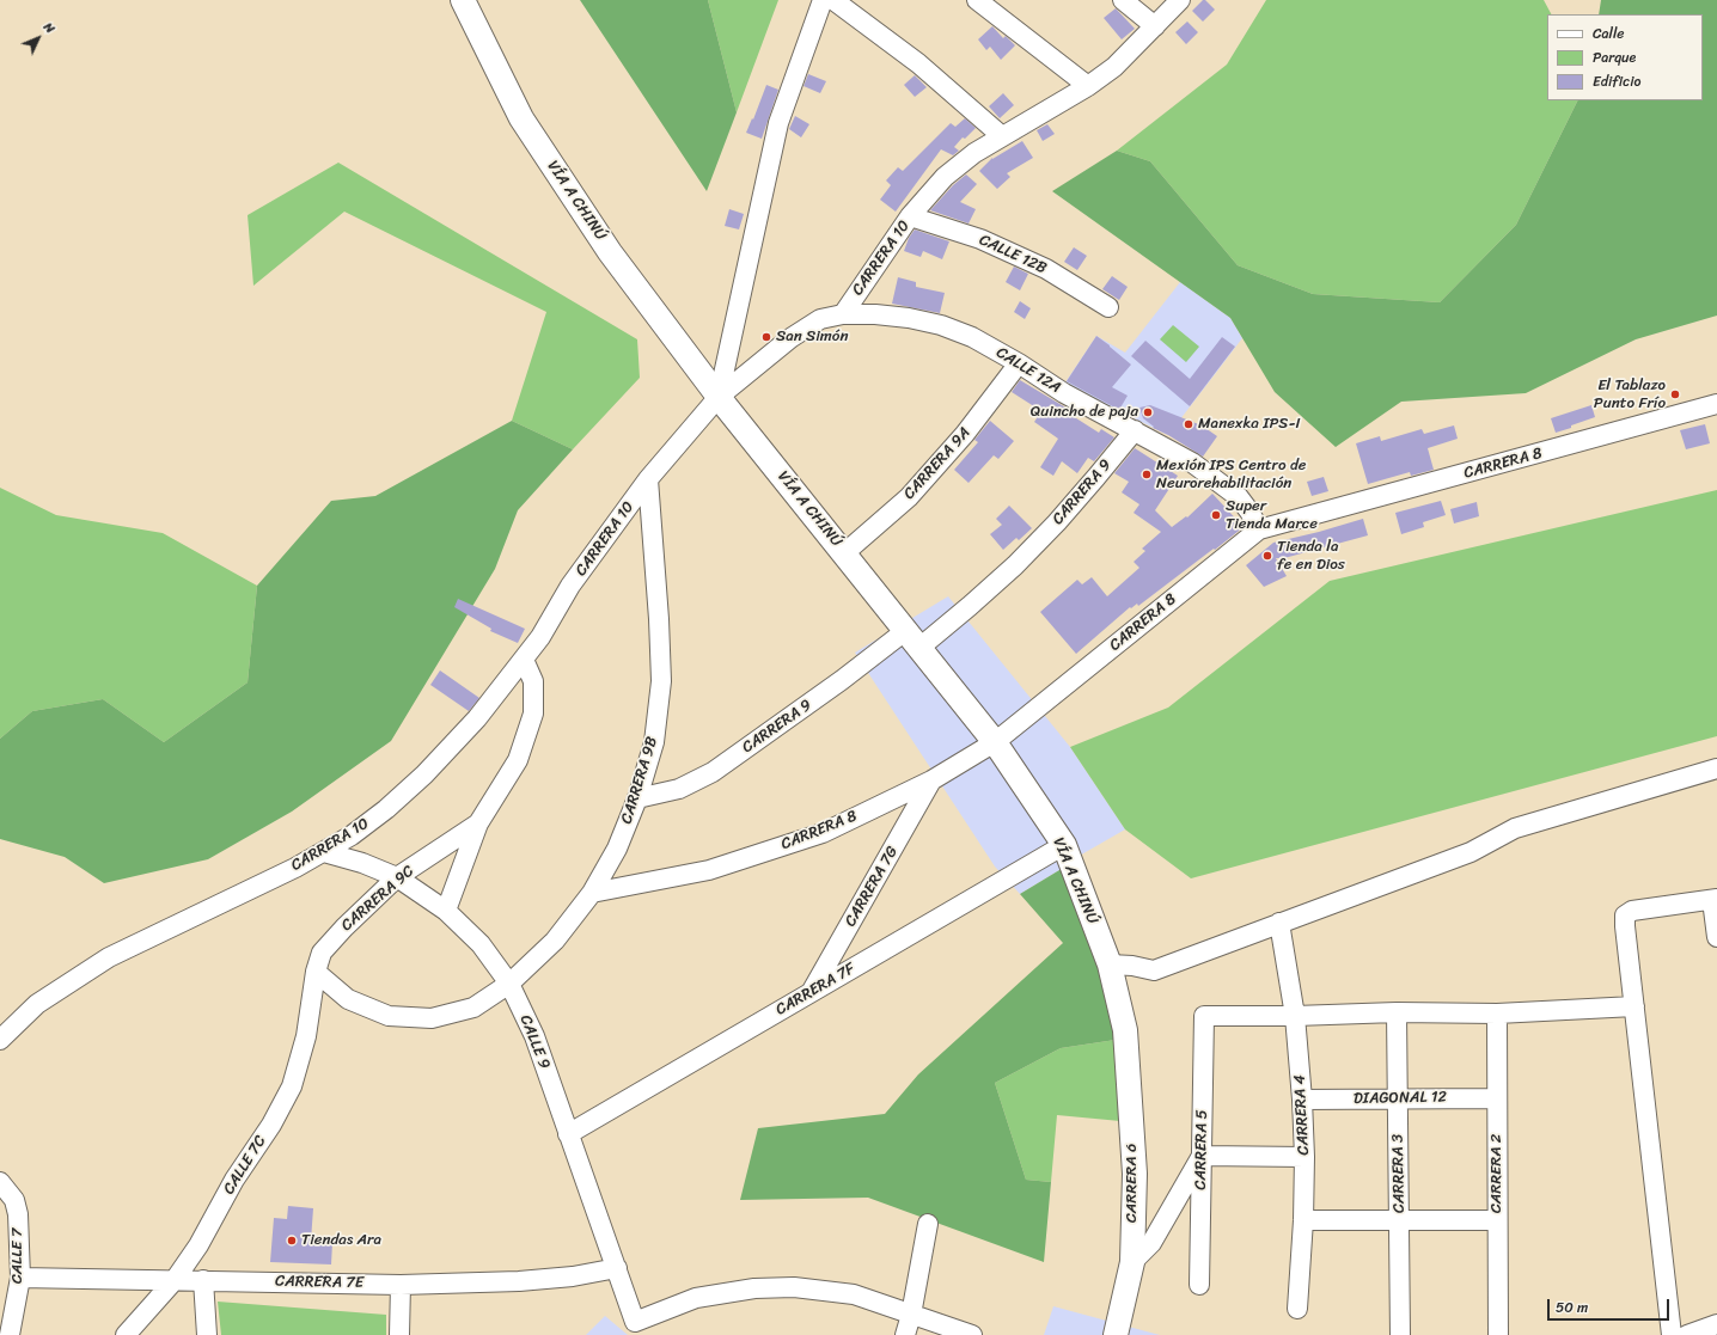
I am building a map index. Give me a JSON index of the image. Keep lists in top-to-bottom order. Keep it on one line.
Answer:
{"streets":{"main road":["VÍA A CHINÚ","CARRERA 6"],"street":["CALLE 12B","CARRERA 10","CALLE 12A","CARRERA 9A","CARRERA 8","CARRERA 9","CARRERA 9B","CARRERA 7G","CARRERA 9C","CARRERA 7F","CALLE 9","DIAGONAL 12","CARRERA 4","CARRERA 5","CALLE 7C","CARRERA 3","CARRERA 2","CALLE 7","CARRERA 7E"]},"crossings":[["VÍA A CHINÚ","CARRERA 10"],["VÍA A CHINÚ","CARRERA 9A"],["VÍA A CHINÚ","CARRERA 8"],["VÍA A CHINÚ","CARRERA 9"],["VÍA A CHINÚ","CARRERA 7F"],["VÍA A CHINÚ","CARRERA 6"],["CALLE 12B","CARRERA 10"],["CARRERA 10","CALLE 12A"],["CARRERA 10","CARRERA 9B"],["CARRERA 10","CARRERA 9C"],["CARRERA 10","CALLE 9"],["CALLE 12A","CARRERA 9A"],["CALLE 12A","CARRERA 8"],["CALLE 12A","CARRERA 9"],["CARRERA 8","CARRERA 9B"],["CARRERA 8","CARRERA 7G"],["CARRERA 9","CARRERA 9B"],["CARRERA 9B","CALLE 9"],["CARRERA 7G","CARRERA 7F"],["CARRERA 9C","CALLE 9"],["CARRERA 9C","CALLE 7C"],["CARRERA 7F","CALLE 9"],["CALLE 9","CARRERA 7E"],["DIAGONAL 12","CARRERA 4"],["DIAGONAL 12","CARRERA 3"],["DIAGONAL 12","CARRERA 2"],["CARRERA 4","CARRERA 5"],["CALLE 7C","CARRERA 7E"],["CALLE 7","CARRERA 7E"]],"places":["San Simón","El Tablazo Punto Frío","Quincho de paja","Manexka IPS-I","Mexión IPS Centro de Neurorehabilitación","Super Tienda Marce","Tienda la fe en Dios","Tiendas Ara"],"legend":["Calle","Parque","Edificio"],"scale_bar":"50 m","north":"top right"}
